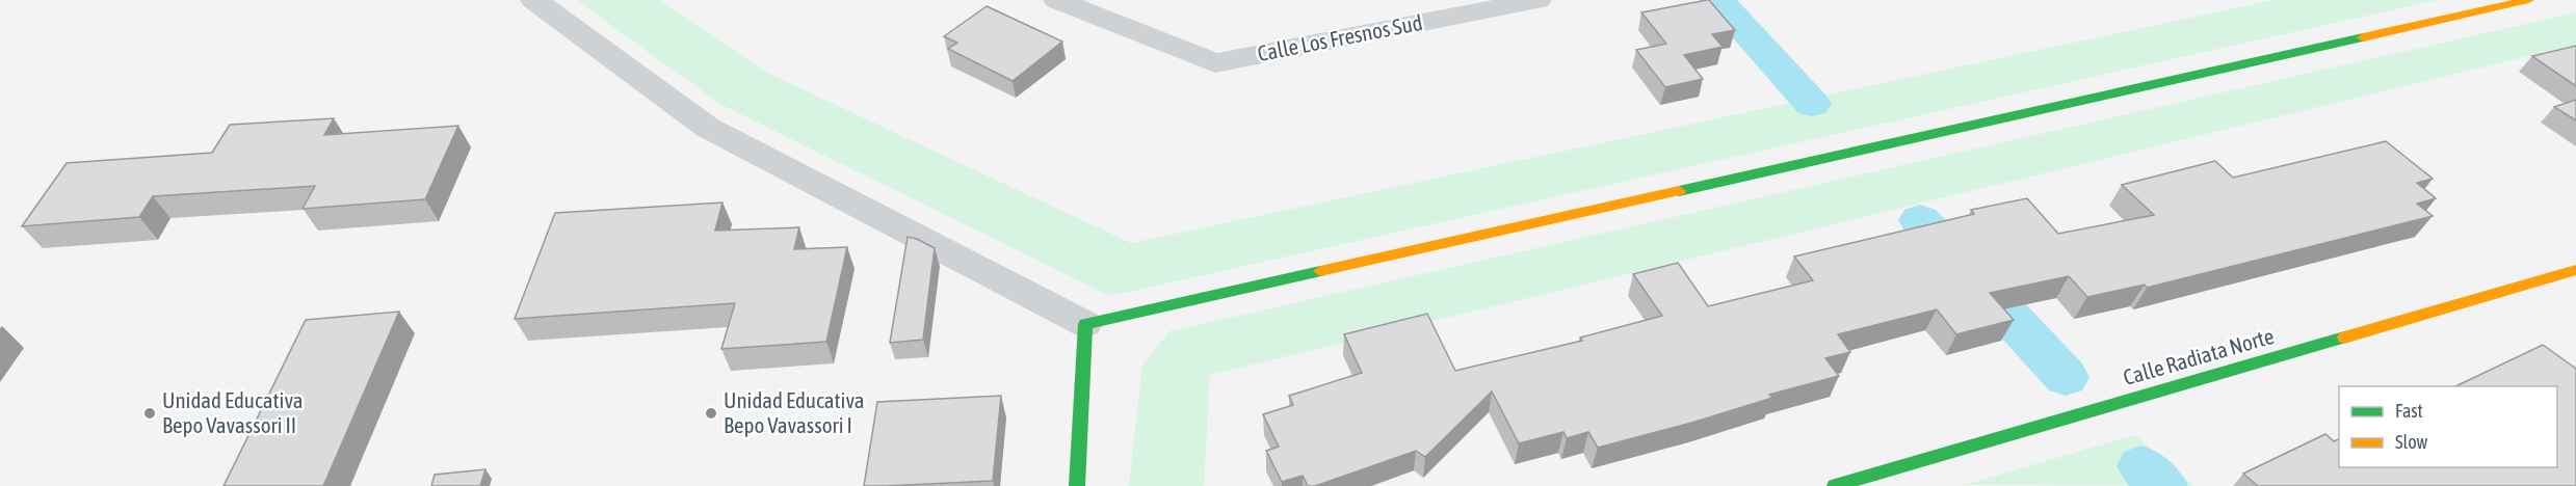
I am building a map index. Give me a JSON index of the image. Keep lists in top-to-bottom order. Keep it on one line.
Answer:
{"streets":{"street":["Calle Los Fresnos Sud","Calle Radiata Norte"]},"places":["Unidad Educativa Bepo Vavassori II","Unidad Educativa Bepo Vavassori I"],"legend":["Fast","Slow"]}
